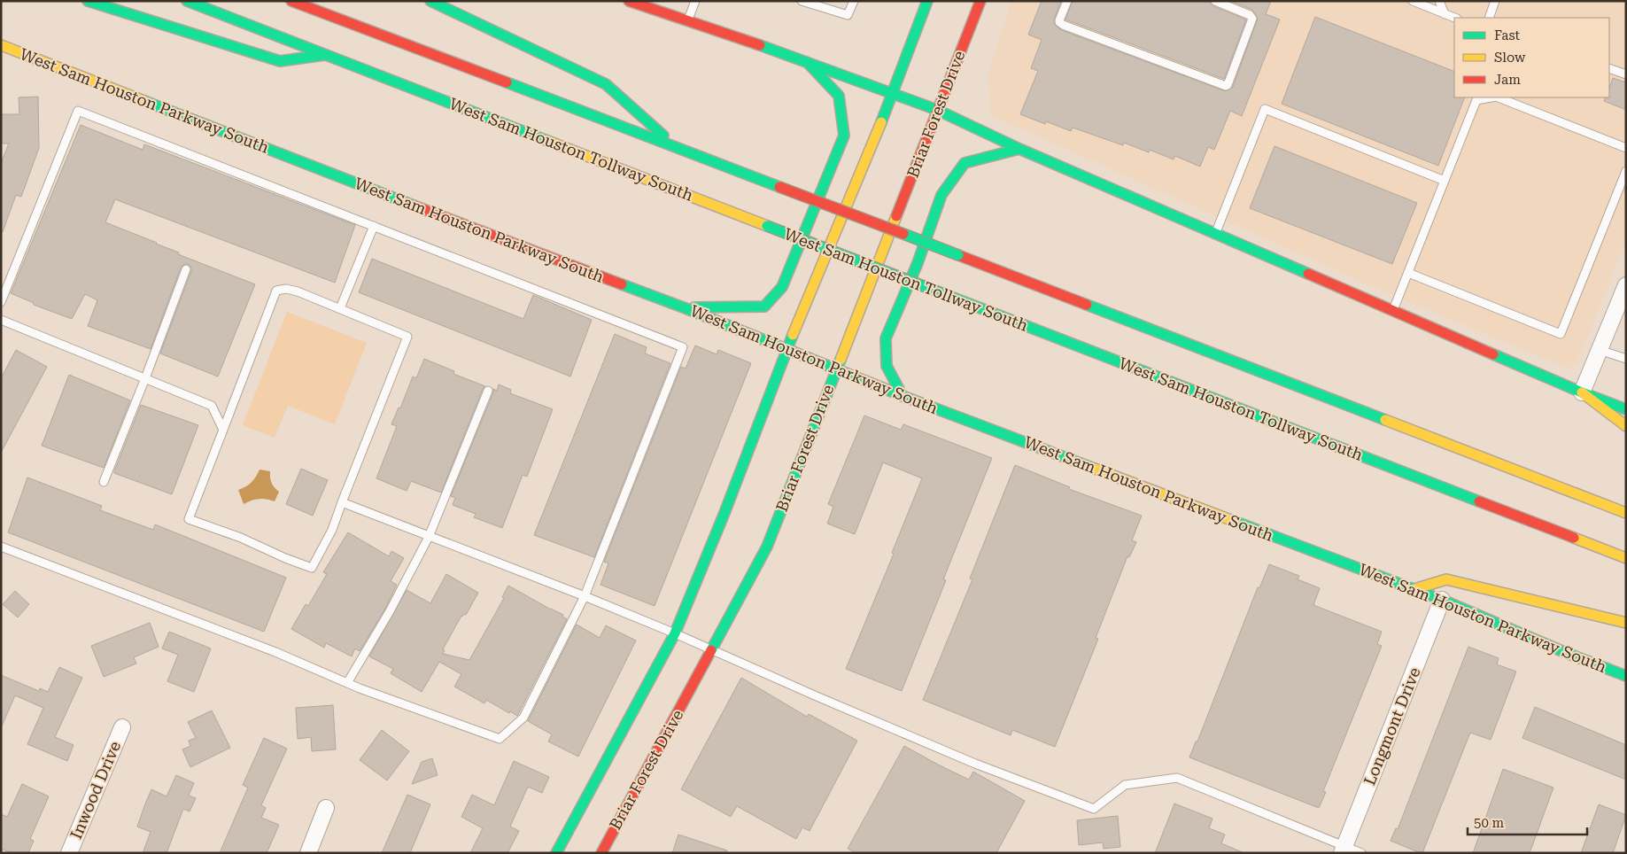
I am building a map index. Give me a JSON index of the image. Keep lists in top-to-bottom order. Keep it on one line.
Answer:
{"streets":{"main road":["West Sam Houston Parkway South","Briar Forest Drive","West Sam Houston Tollway South"],"street":["Longmont Drive","Inwood Drive"]},"crossings":[["West Sam Houston Parkway South","Briar Forest Drive"],["West Sam Houston Parkway South","Longmont Drive"]],"legend":["Fast","Slow","Jam"],"scale_bar":"50 m"}
